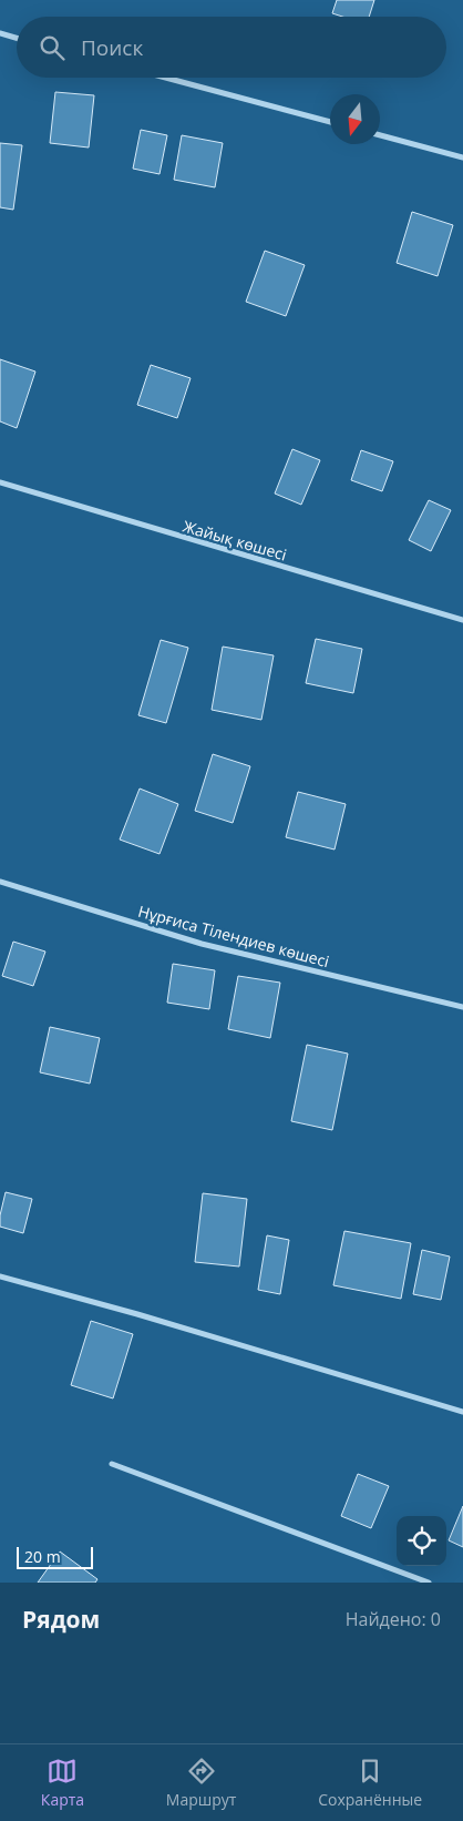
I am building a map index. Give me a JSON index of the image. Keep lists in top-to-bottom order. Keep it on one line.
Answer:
{"streets":{"street":["Жайық көшесі","Нұрғиса Тілендиев көшесі"]},"scale_bar":"20 m","north":"bottom","page":{"search":"Поиск","scale":"20 m","heading":["Рядом","Найдено: 0"],"nav":["Карта","Маршрут","Сохранённые"]}}
